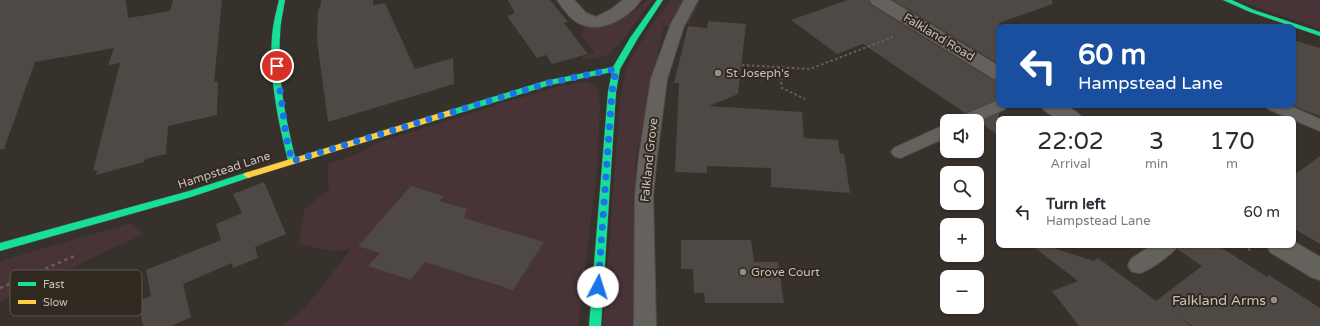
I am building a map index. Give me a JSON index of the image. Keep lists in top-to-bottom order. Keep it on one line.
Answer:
{"streets":{"street":["Falkland Road","Hampstead Lane"],"lane":["Falkland Grove"]},"places":["St Joseph's","Grove Court","Falkland Arms"],"legend":["Fast","Slow"],"page":{"turn":["60 m","Hampstead Lane"],"map_buttons":["+","−"],"eta":["22:02","Arrival","3","min","170","m"],"list":[{"name":"Turn left","note":"Hampstead Lane","value":"60 m"}]}}
